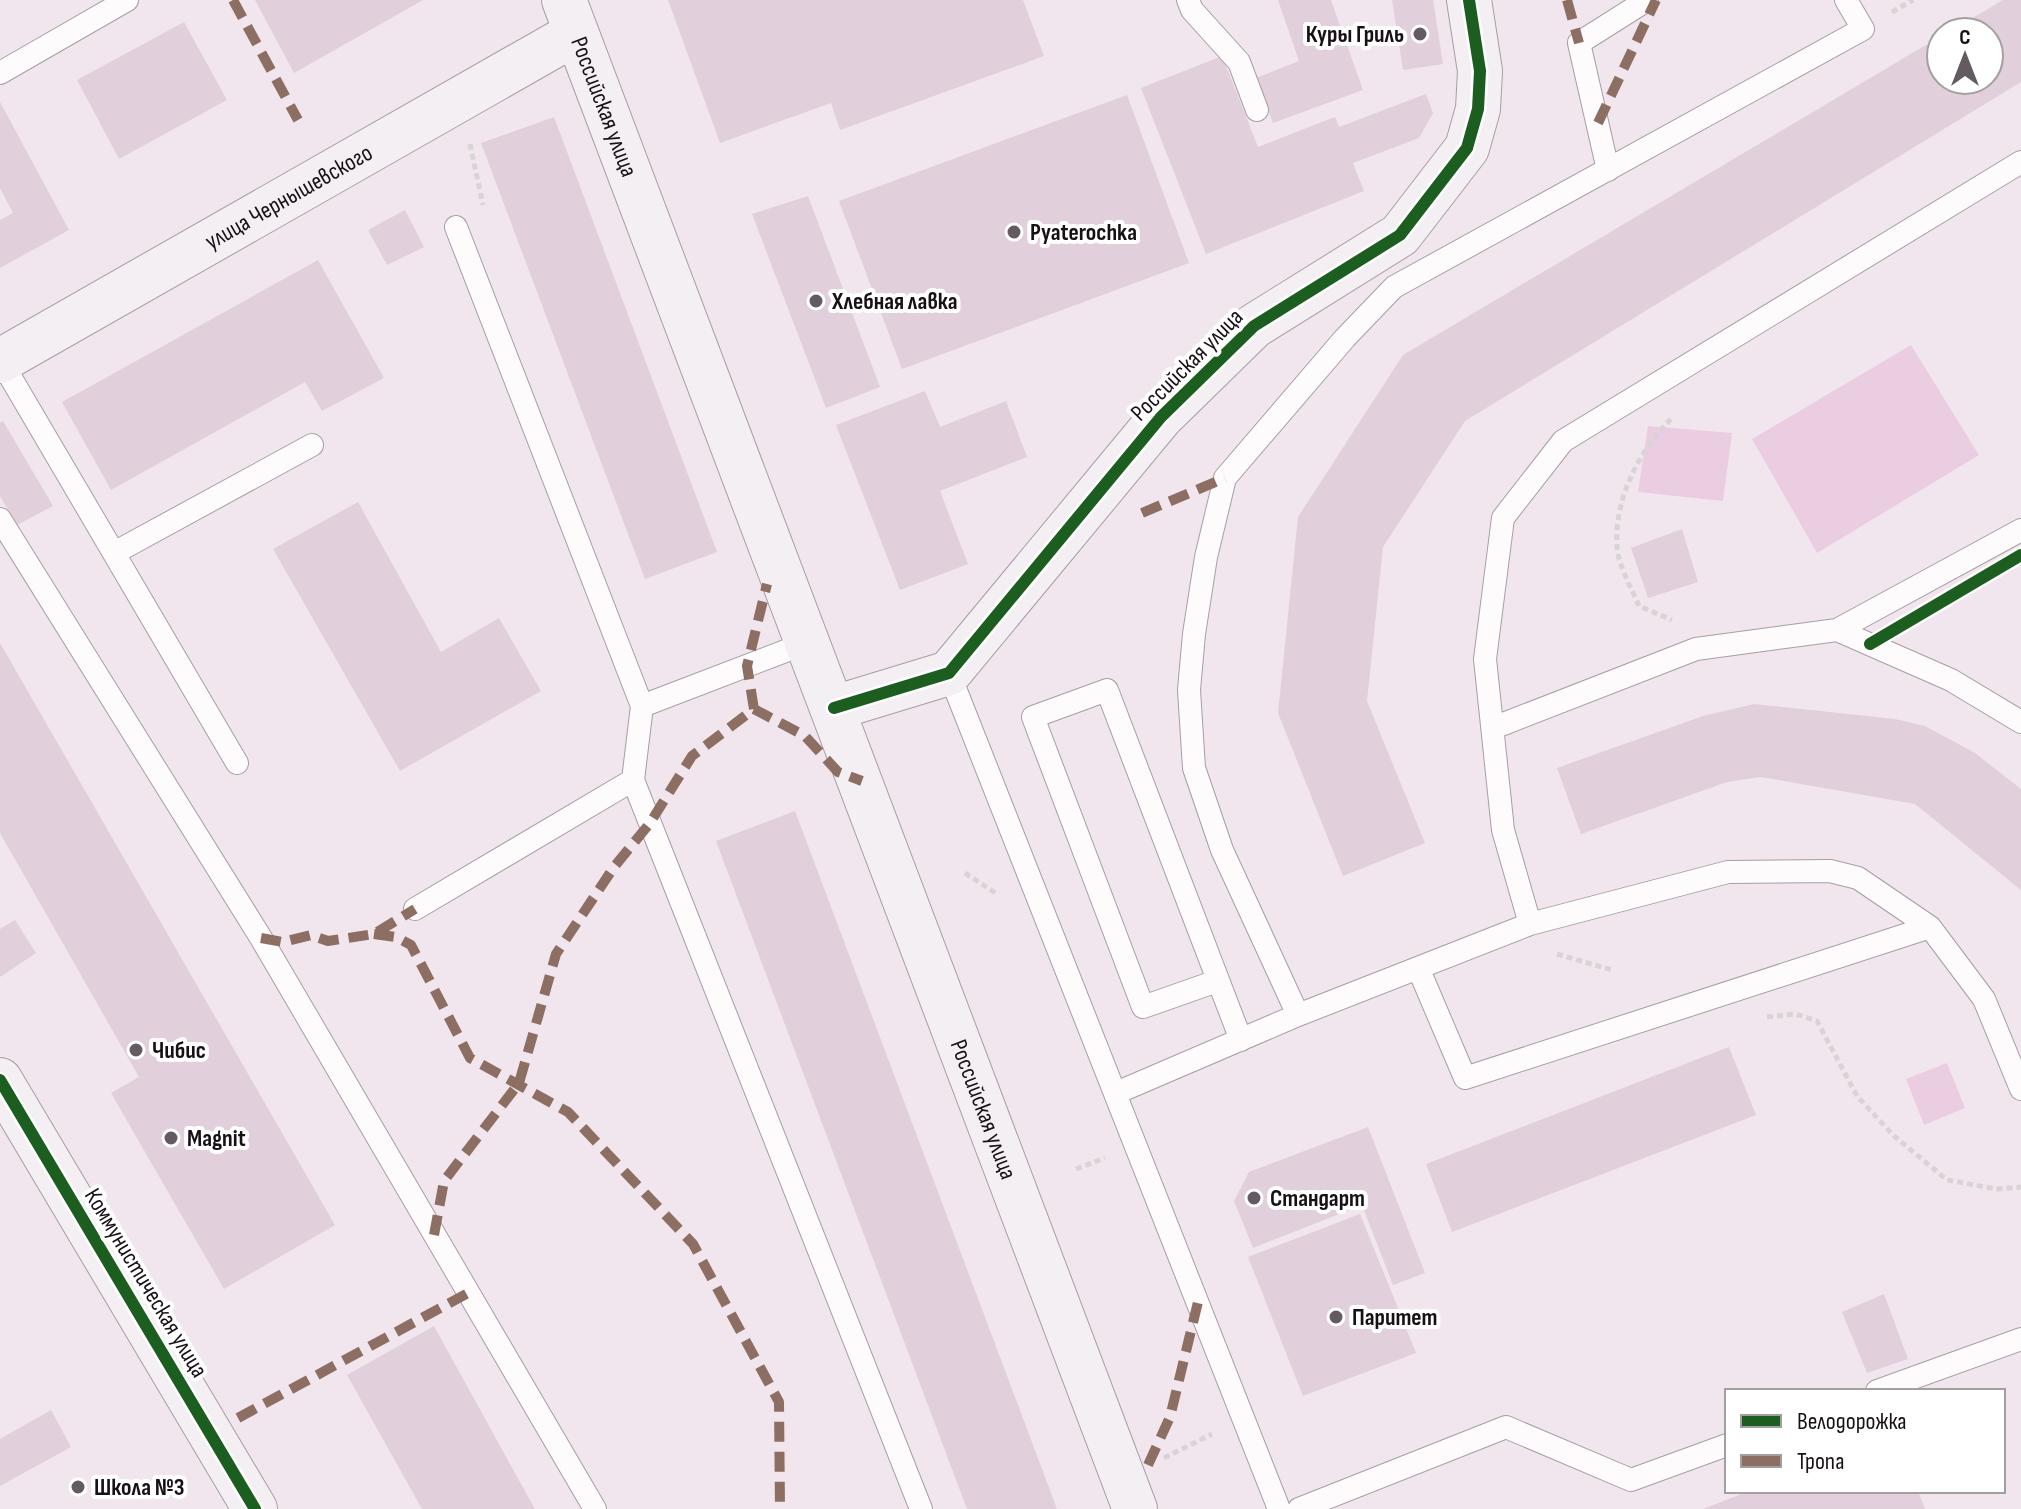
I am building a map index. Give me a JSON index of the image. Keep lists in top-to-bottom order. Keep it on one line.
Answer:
{"streets":{"main road":["Российская улица","улица Чернышевского","Коммунистическая улица"]},"crossings":[["Российская улица","улица Чернышевского"]],"places":["Куры Гриль","Pyaterochka","Хлебная лавка","Чибис","Magnit","Стандарт","Паритет","Школа №3"],"legend":["Велодорожка","Тропа"],"north":"top"}
